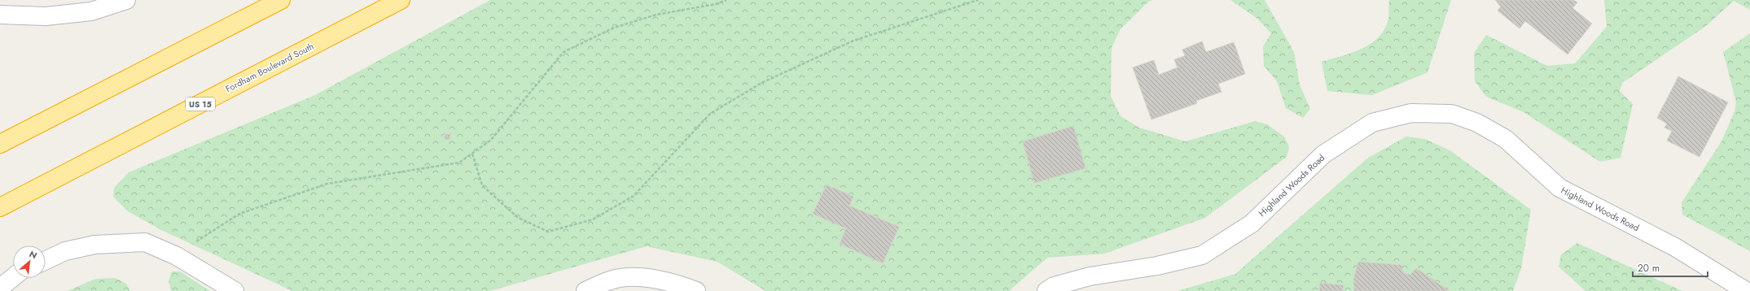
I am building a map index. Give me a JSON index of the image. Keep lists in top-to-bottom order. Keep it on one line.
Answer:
{"streets":{"highway":["Fordham Boulevard South","US 15"],"street":["Highland Woods Road"]},"scale_bar":"20 m","north":"top right"}
